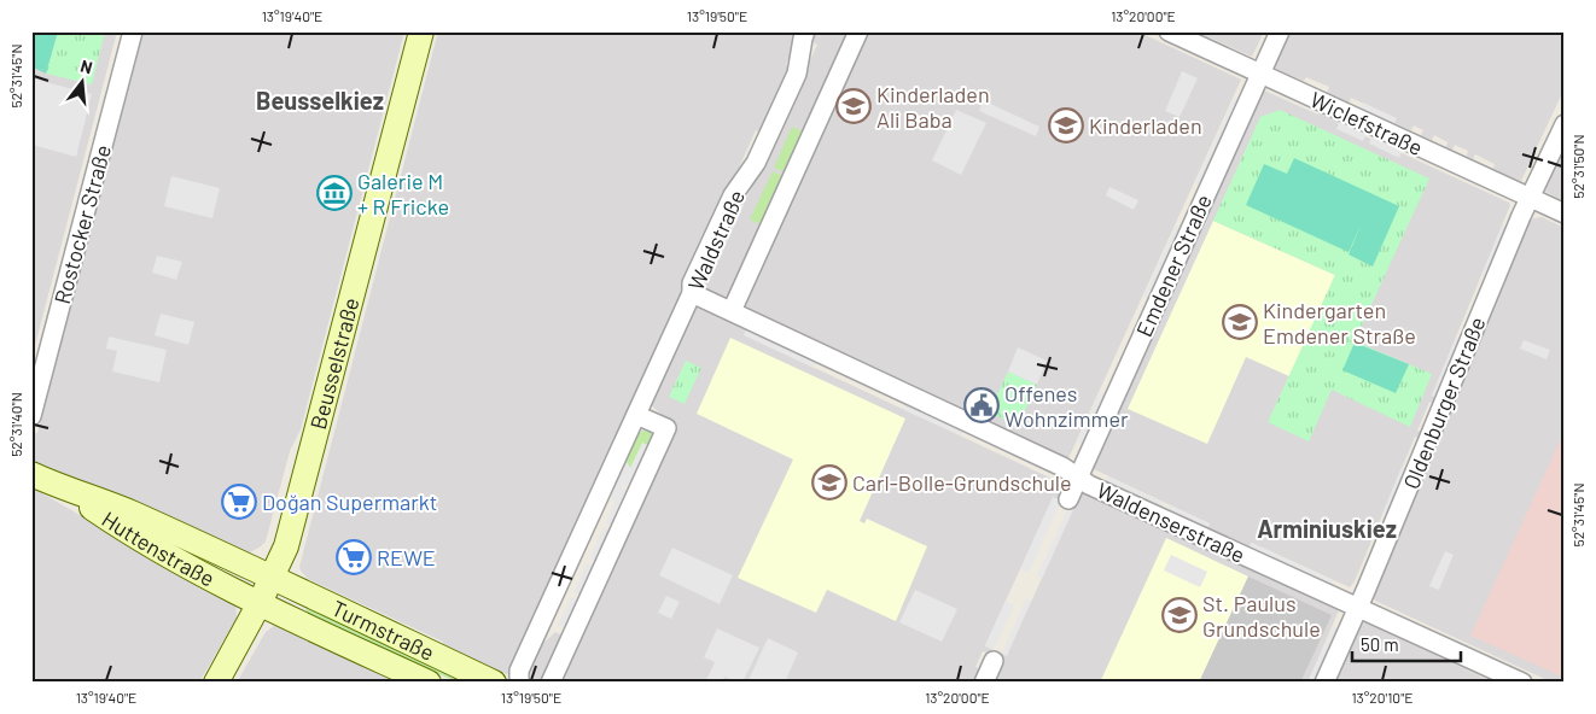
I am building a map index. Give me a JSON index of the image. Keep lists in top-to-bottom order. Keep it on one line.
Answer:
{"streets":{"main road":["Beusselstraße","Huttenstraße","Turmstraße"],"street":["Wiclefstraße","Rostocker Straße","Waldstraße","Emdener Straße","Oldenburger Straße","Waldenserstraße"]},"crossings":[["Wiclefstraße","Emdener Straße"],["Wiclefstraße","Oldenburger Straße"],["Waldstraße","Waldenserstraße"],["Emdener Straße","Waldenserstraße"],["Beusselstraße","Huttenstraße"],["Beusselstraße","Turmstraße"],["Oldenburger Straße","Waldenserstraße"],["Huttenstraße","Turmstraße"]],"districts":["Beusselkiez","Arminiuskiez"],"places":{"school or university":["Kinderladen Ali Baba","Kinderladen","Kindergarten Emdener Straße","Carl-Bolle-Grundschule","St. Paulus Grundschule"],"museum":["Galerie M + R Fricke"],"public building":["Offenes Wohnzimmer"],"supermarket":["Doğan Supermarkt","REWE"]},"scale_bar":"50 m","north":"top","coordinates":["13°19'40\"E","13°19'50\"E","13°20'00\"E","52°31'45\"N","52°31'50\"N","52°31'40\"N","13°20'10\"E"]}
